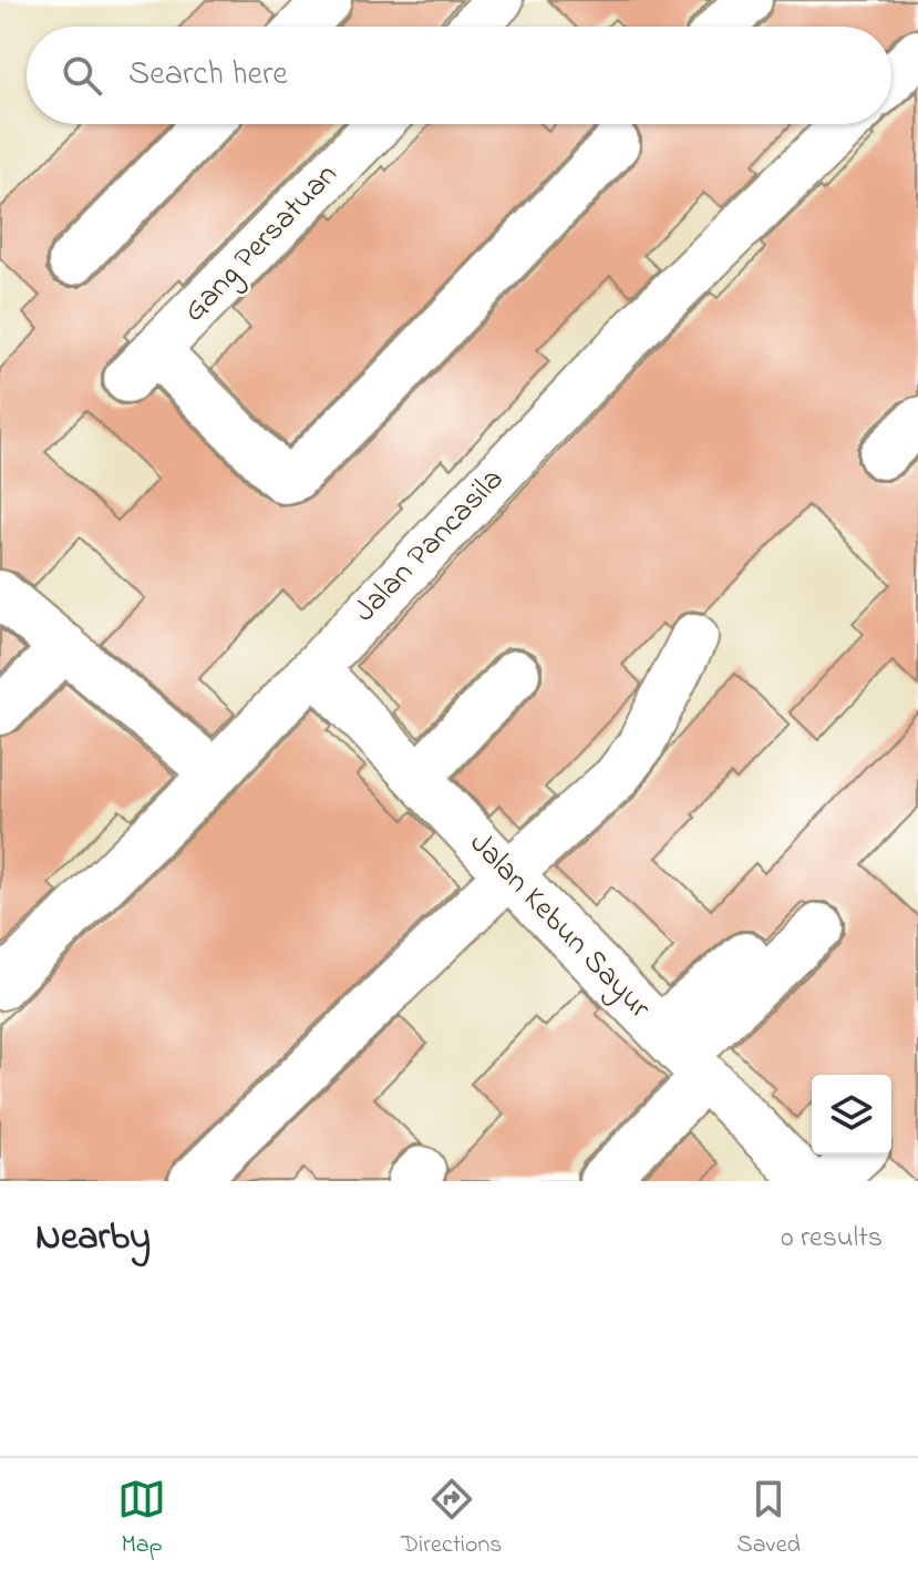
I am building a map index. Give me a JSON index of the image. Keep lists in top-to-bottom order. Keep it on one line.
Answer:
{"streets":{"street":["Gang Persatuan","Jalan Pancasila","Jalan Kebun Sayur"]},"crossings":[["Jalan Pancasila","Jalan Kebun Sayur"]],"page":{"search":"Search here","heading":["Nearby","0 results"],"nav":["Map","Directions","Saved"]}}
